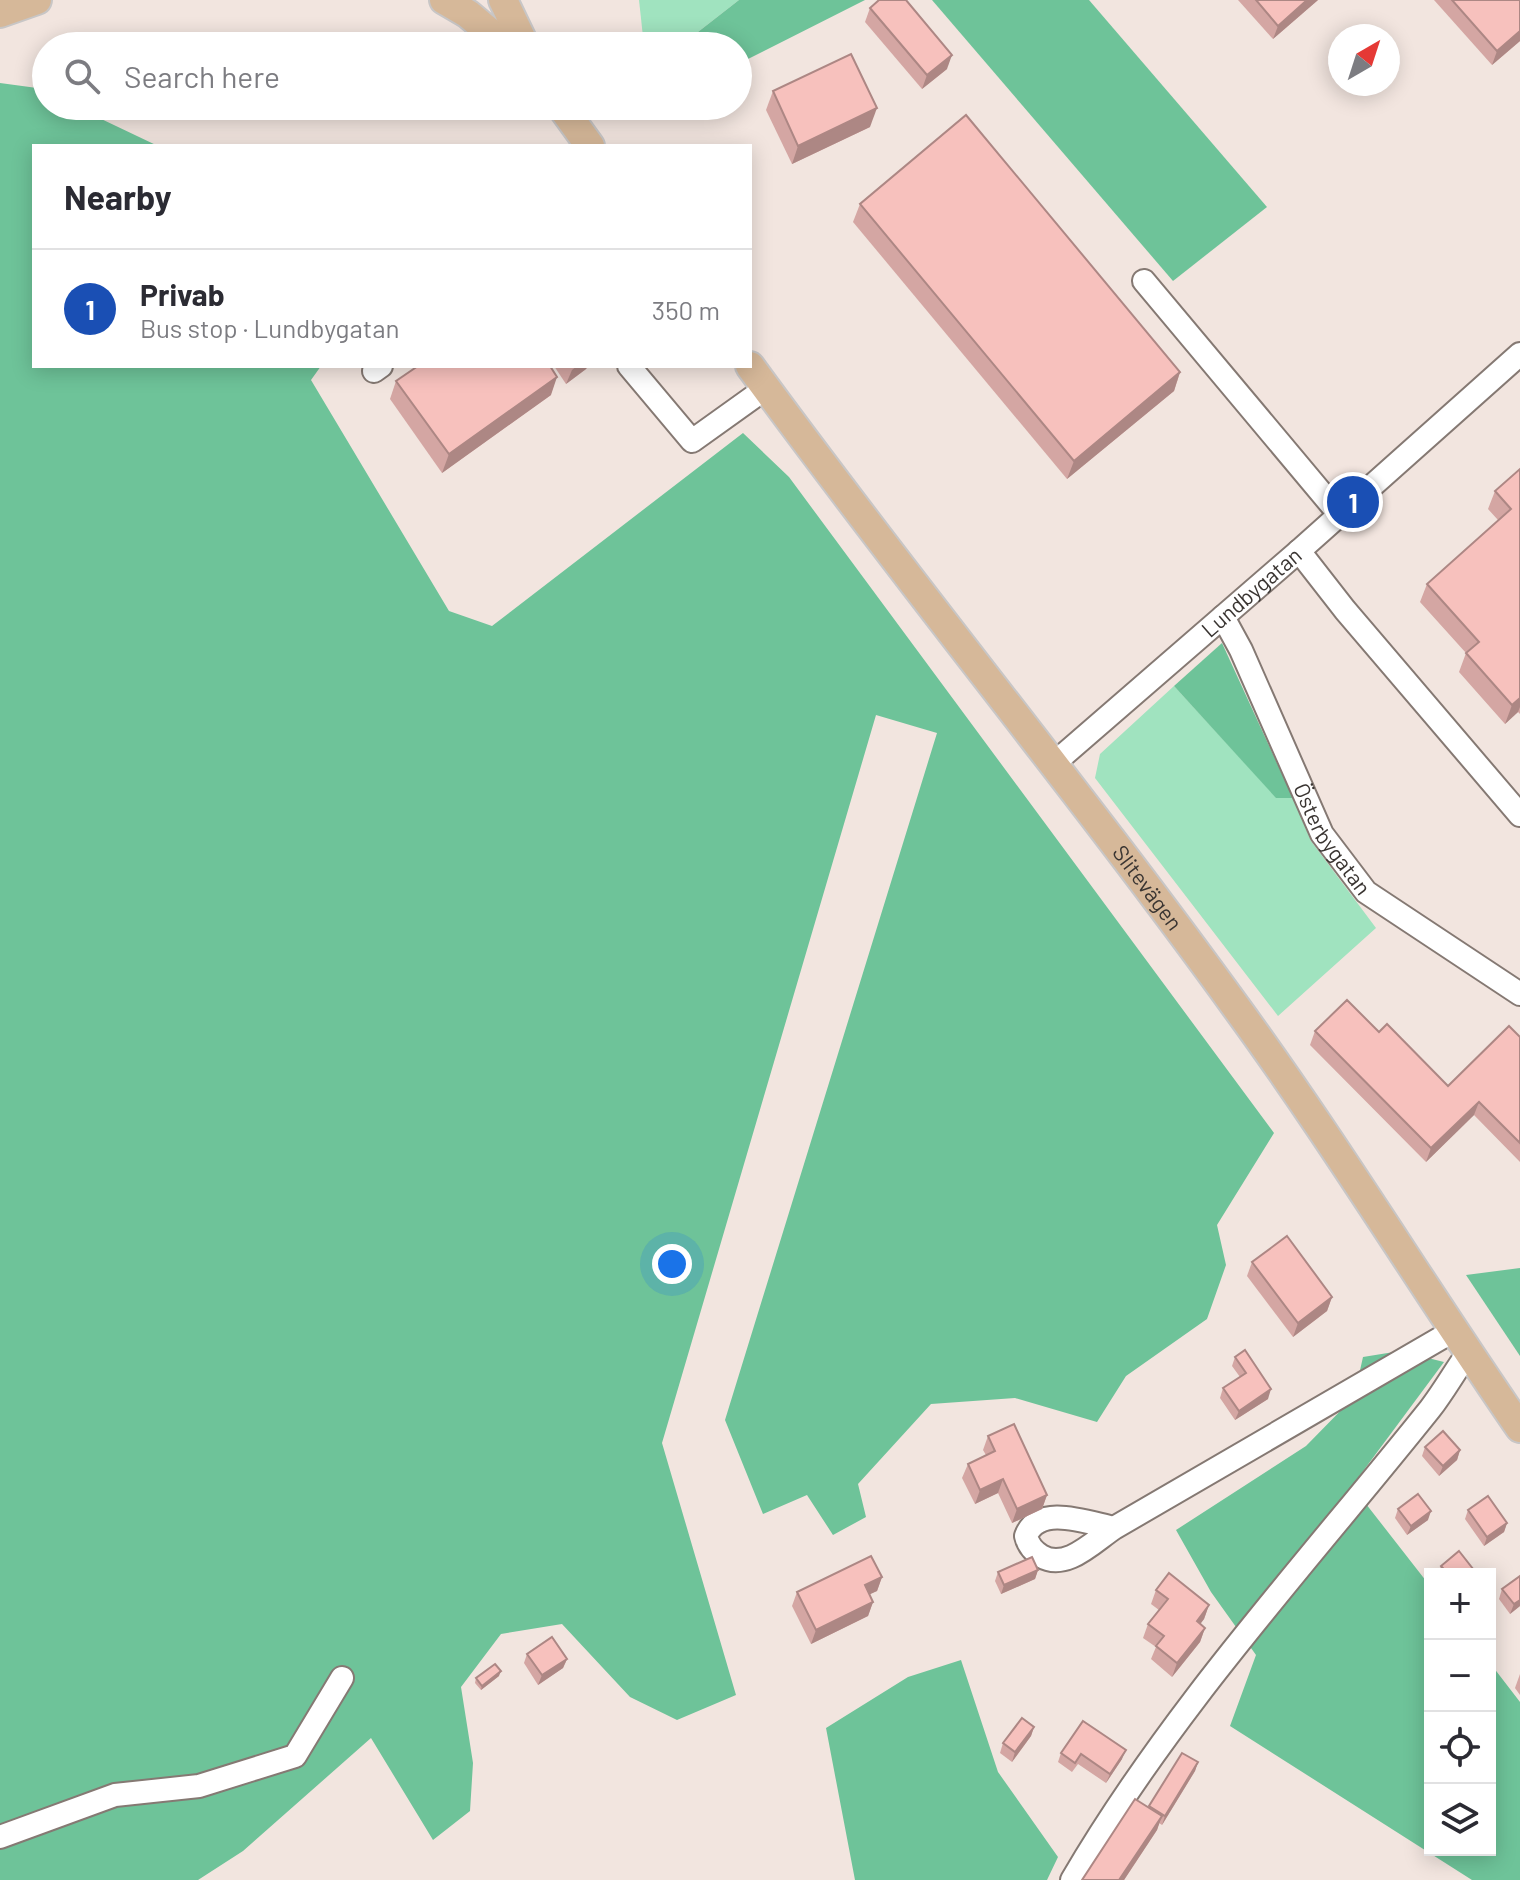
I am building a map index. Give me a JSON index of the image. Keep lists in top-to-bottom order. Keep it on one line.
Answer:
{"streets":{"main road":["Slitevägen"],"street":["Lundbygatan","Österbygatan"]},"crossings":[["Lundbygatan","Österbygatan"],["Lundbygatan","Slitevägen"]],"north":"top right","page":{"search":"Search here","heading":"Nearby","list":[{"mark":"1","name":"Privab","note":"Bus stop · Lundbygatan","value":"350 m"}],"pins":"1","map_buttons":["+","−"]}}
